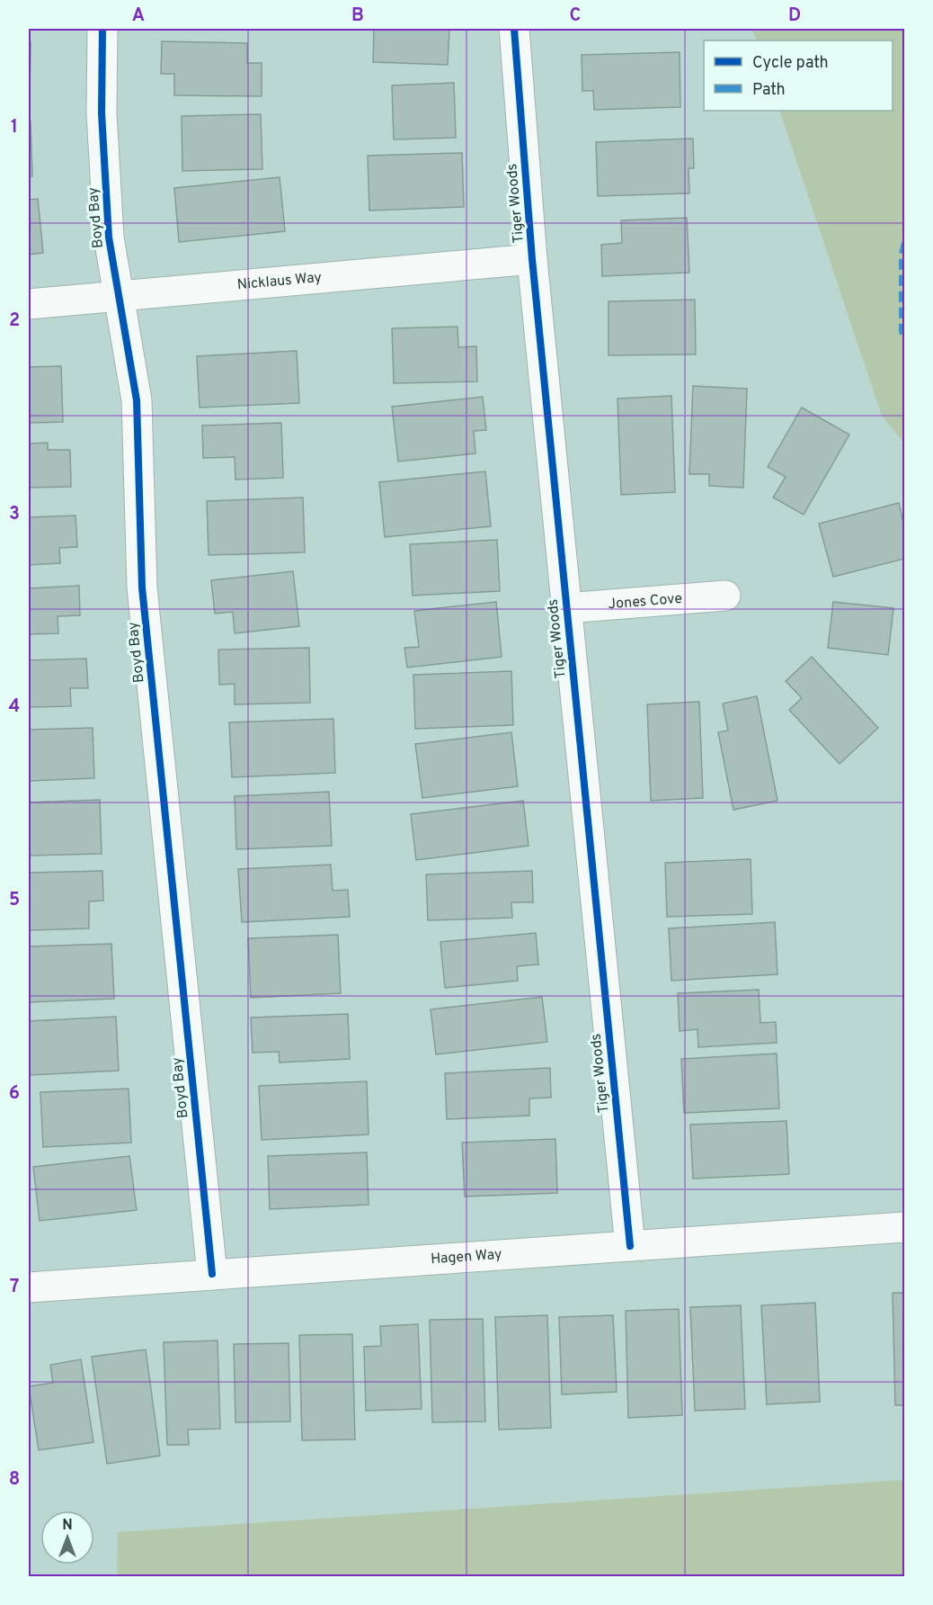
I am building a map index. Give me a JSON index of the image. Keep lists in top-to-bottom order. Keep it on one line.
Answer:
{"streets":{"street":["Tiger Woods","Boyd Bay","Nicklaus Way","Jones Cove","Hagen Way"]},"crossings":[["Tiger Woods","Nicklaus Way"],["Tiger Woods","Jones Cove"],["Tiger Woods","Hagen Way"],["Boyd Bay","Nicklaus Way"],["Boyd Bay","Hagen Way"]],"legend":["Cycle path","Path"],"north":"top","grid":{"columns":["A","B","C","D"],"rows":["1","2","3","4","5","6","7","8"]}}
